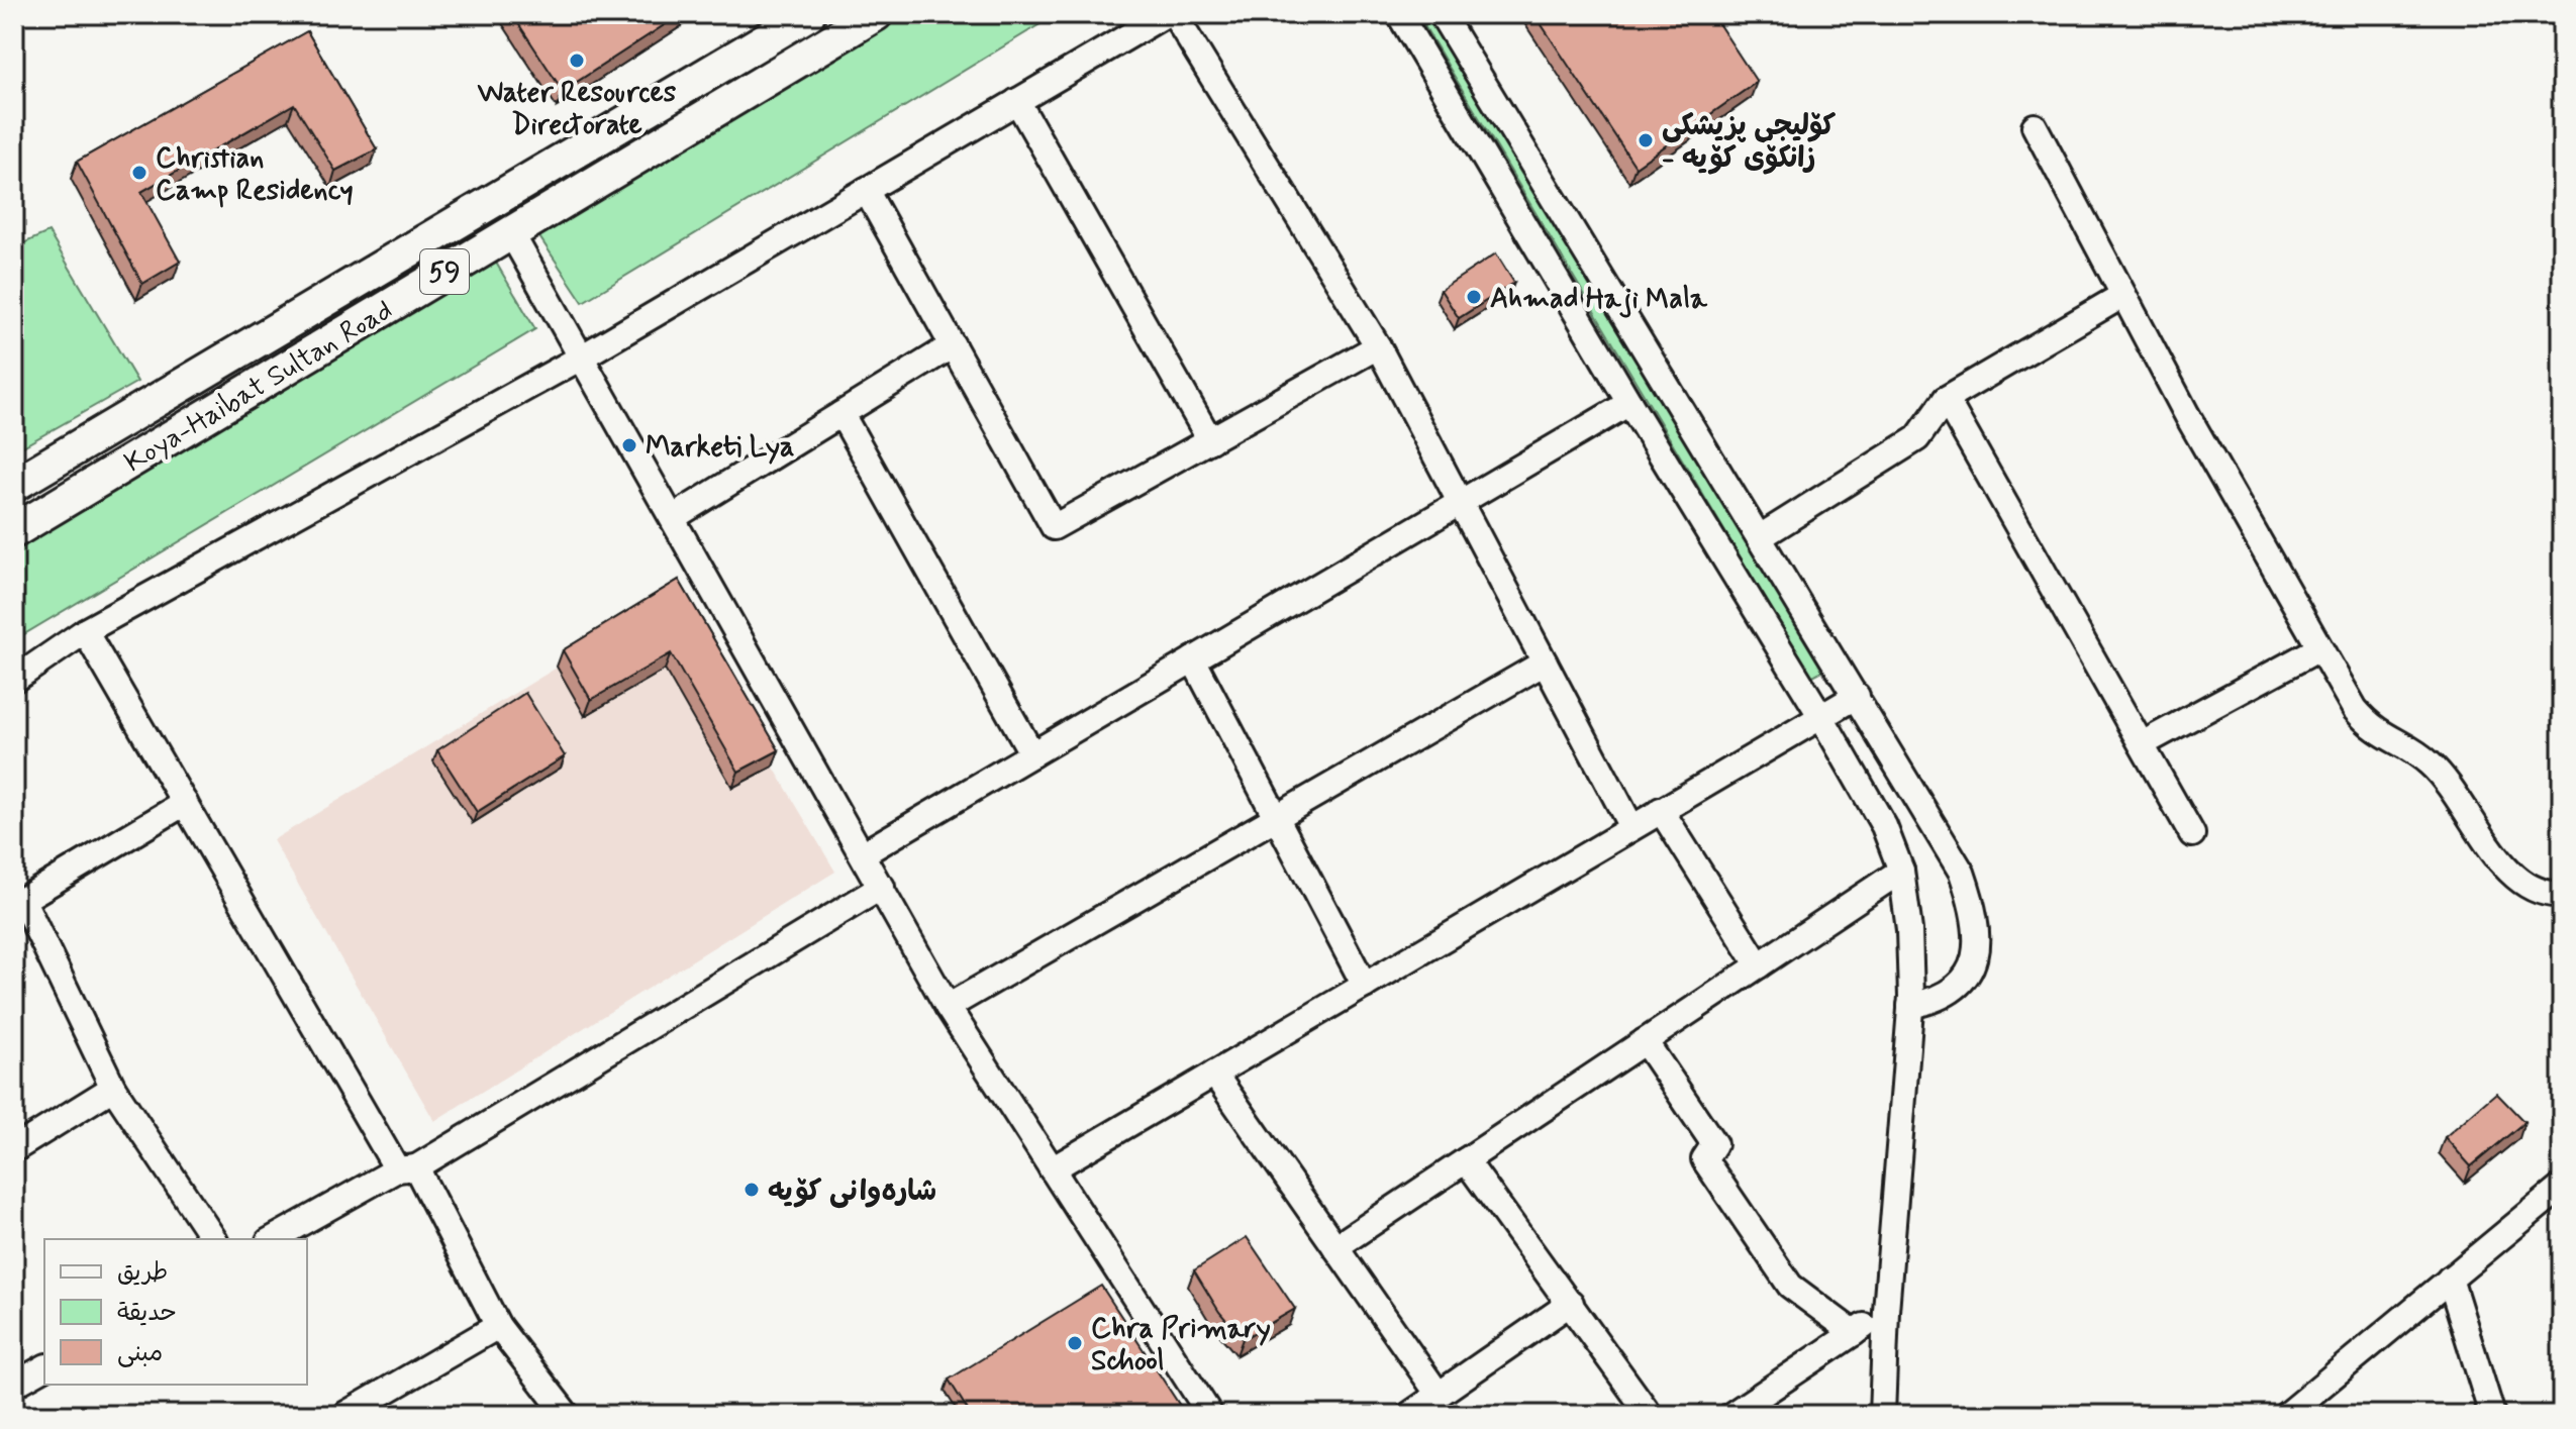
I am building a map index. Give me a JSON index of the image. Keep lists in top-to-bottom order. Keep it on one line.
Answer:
{"streets":{"main road":["59","Koya-Haibat Sultan Road"]},"places":["Water Resources Directorate","کۆلیجی پزیشکی - زانکۆی کۆیە","Christian Camp Residency","Ahmad Haji Mala","Marketi Lya","شارەوانی کۆیە","Chra Primary School"],"legend":["طريق","حديقة","مبنى"]}
